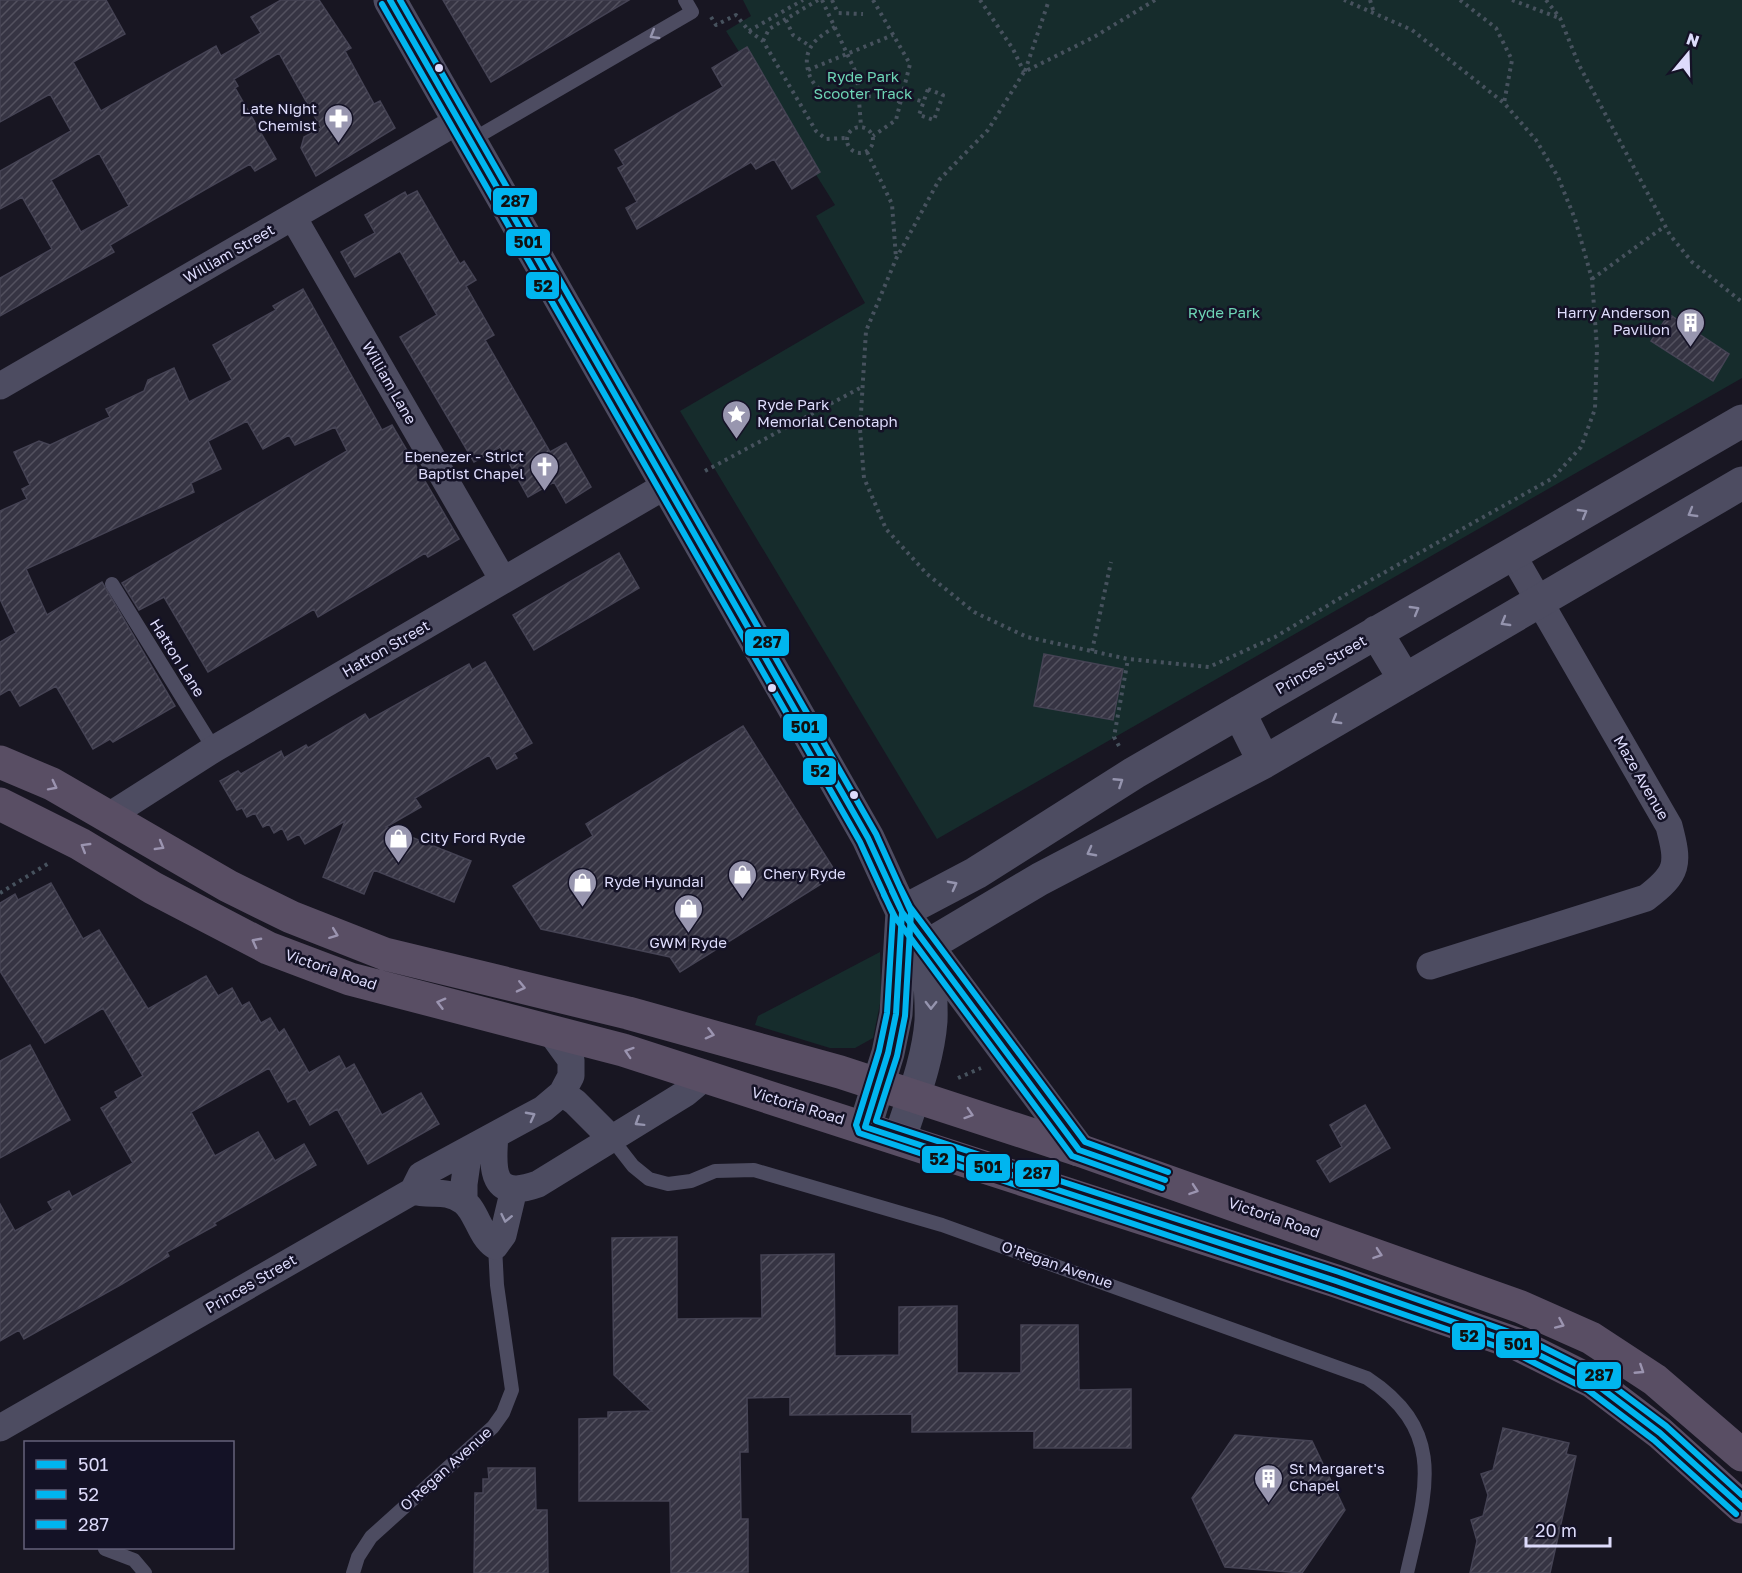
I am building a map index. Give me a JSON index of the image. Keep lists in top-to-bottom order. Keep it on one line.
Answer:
{"streets":{"highway":["Victoria Road"],"street":["William Street","William Lane","Hatton Street","Princes Street","Maze Avenue","O'Regan Avenue"],"lane":["Hatton Lane"]},"crossings":[["William Street","William Lane"],["William Lane","Hatton Street"],["Hatton Street","Hatton Lane"],["Hatton Street","Victoria Road"],["Princes Street","Maze Avenue"],["Princes Street","O'Regan Avenue"]],"parks":["Ryde Park Scooter Track","Ryde Park"],"places":{"pharmacy":["Late Night Chemist"],"building":["Harry Anderson Pavilion","St Margaret's Chapel"],"place":["Ryde Park Memorial Cenotaph"],"church":["Ebenezer - Strict Baptist Chapel"],"shop":["City Ford Ryde","Chery Ryde","Ryde Hyundai","GWM Ryde"]},"lines":["transit line 501","transit line 287","transit line 52"],"legend":["501","52","287"],"scale_bar":"20 m","north":"top"}
